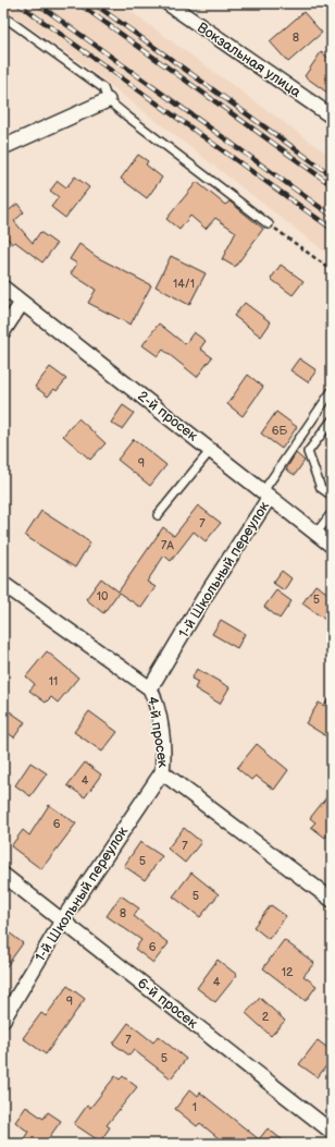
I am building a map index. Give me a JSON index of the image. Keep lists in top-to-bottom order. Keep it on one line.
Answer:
{"streets":{"street":["Вокзальная улица","2-й просек","1-й Школьный переулок","4-й просек","6-й просек"]},"crossings":[["2-й просек","1-й Школьный переулок"],["1-й Школьный переулок","4-й просек"],["1-й Школьный переулок","6-й просек"]],"house_numbers":["8","14/1","6Б","9","7","7А","10","5","11","4","6","7","5","5","8","6","12","4","9","2","7","5","1"]}
